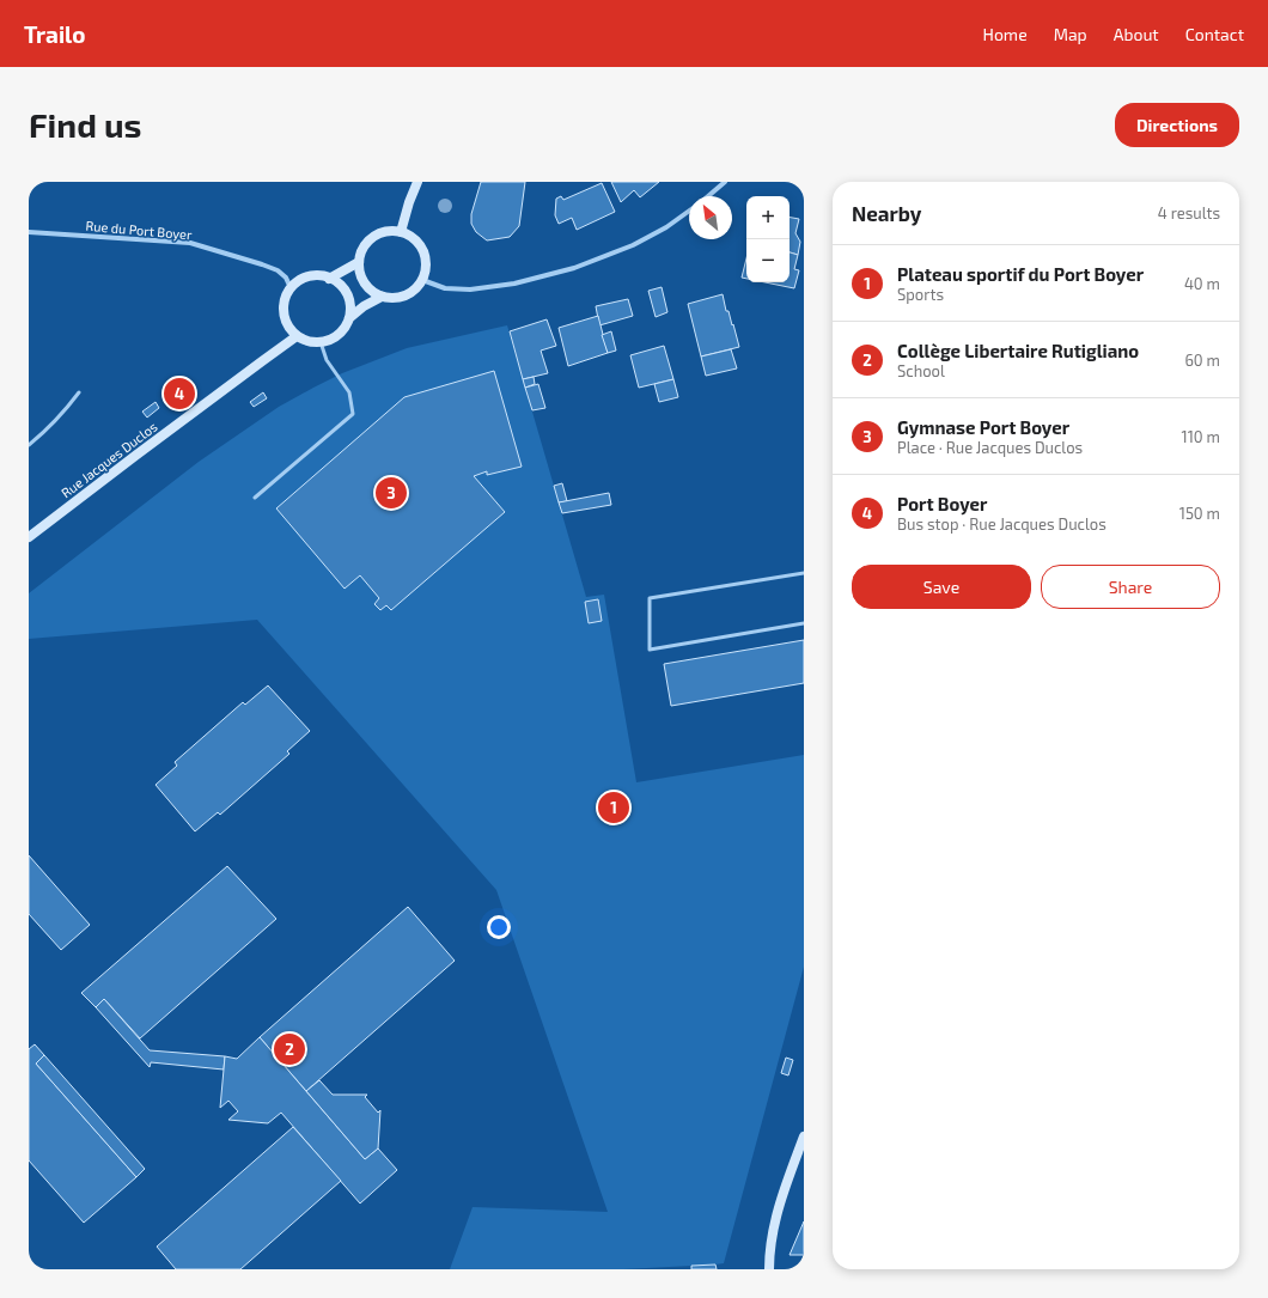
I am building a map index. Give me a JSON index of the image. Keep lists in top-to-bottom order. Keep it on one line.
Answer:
{"streets":{"street":["Rue du Port Boyer","Rue Jacques Duclos"]},"crossings":[["Rue du Port Boyer","Rue Jacques Duclos"]],"north":"top left","page":{"header":"Trailo","nav":["Home","Map","About","Contact"],"buttons":["Directions",["Save","Share"]],"title":"Find us","heading":["Nearby","4 results"],"map_buttons":["+","−"],"list":[{"mark":"1","name":"Plateau sportif du Port Boyer","note":"Sports","value":"40 m"},{"mark":"2","name":"Collège Libertaire Rutigliano","note":"School","value":"60 m"},{"mark":"3","name":"Gymnase Port Boyer","note":"Place · Rue Jacques Duclos","value":"110 m"},{"mark":"4","name":"Port Boyer","note":"Bus stop · Rue Jacques Duclos","value":"150 m"}],"pins":["4","3","1","2"]}}
